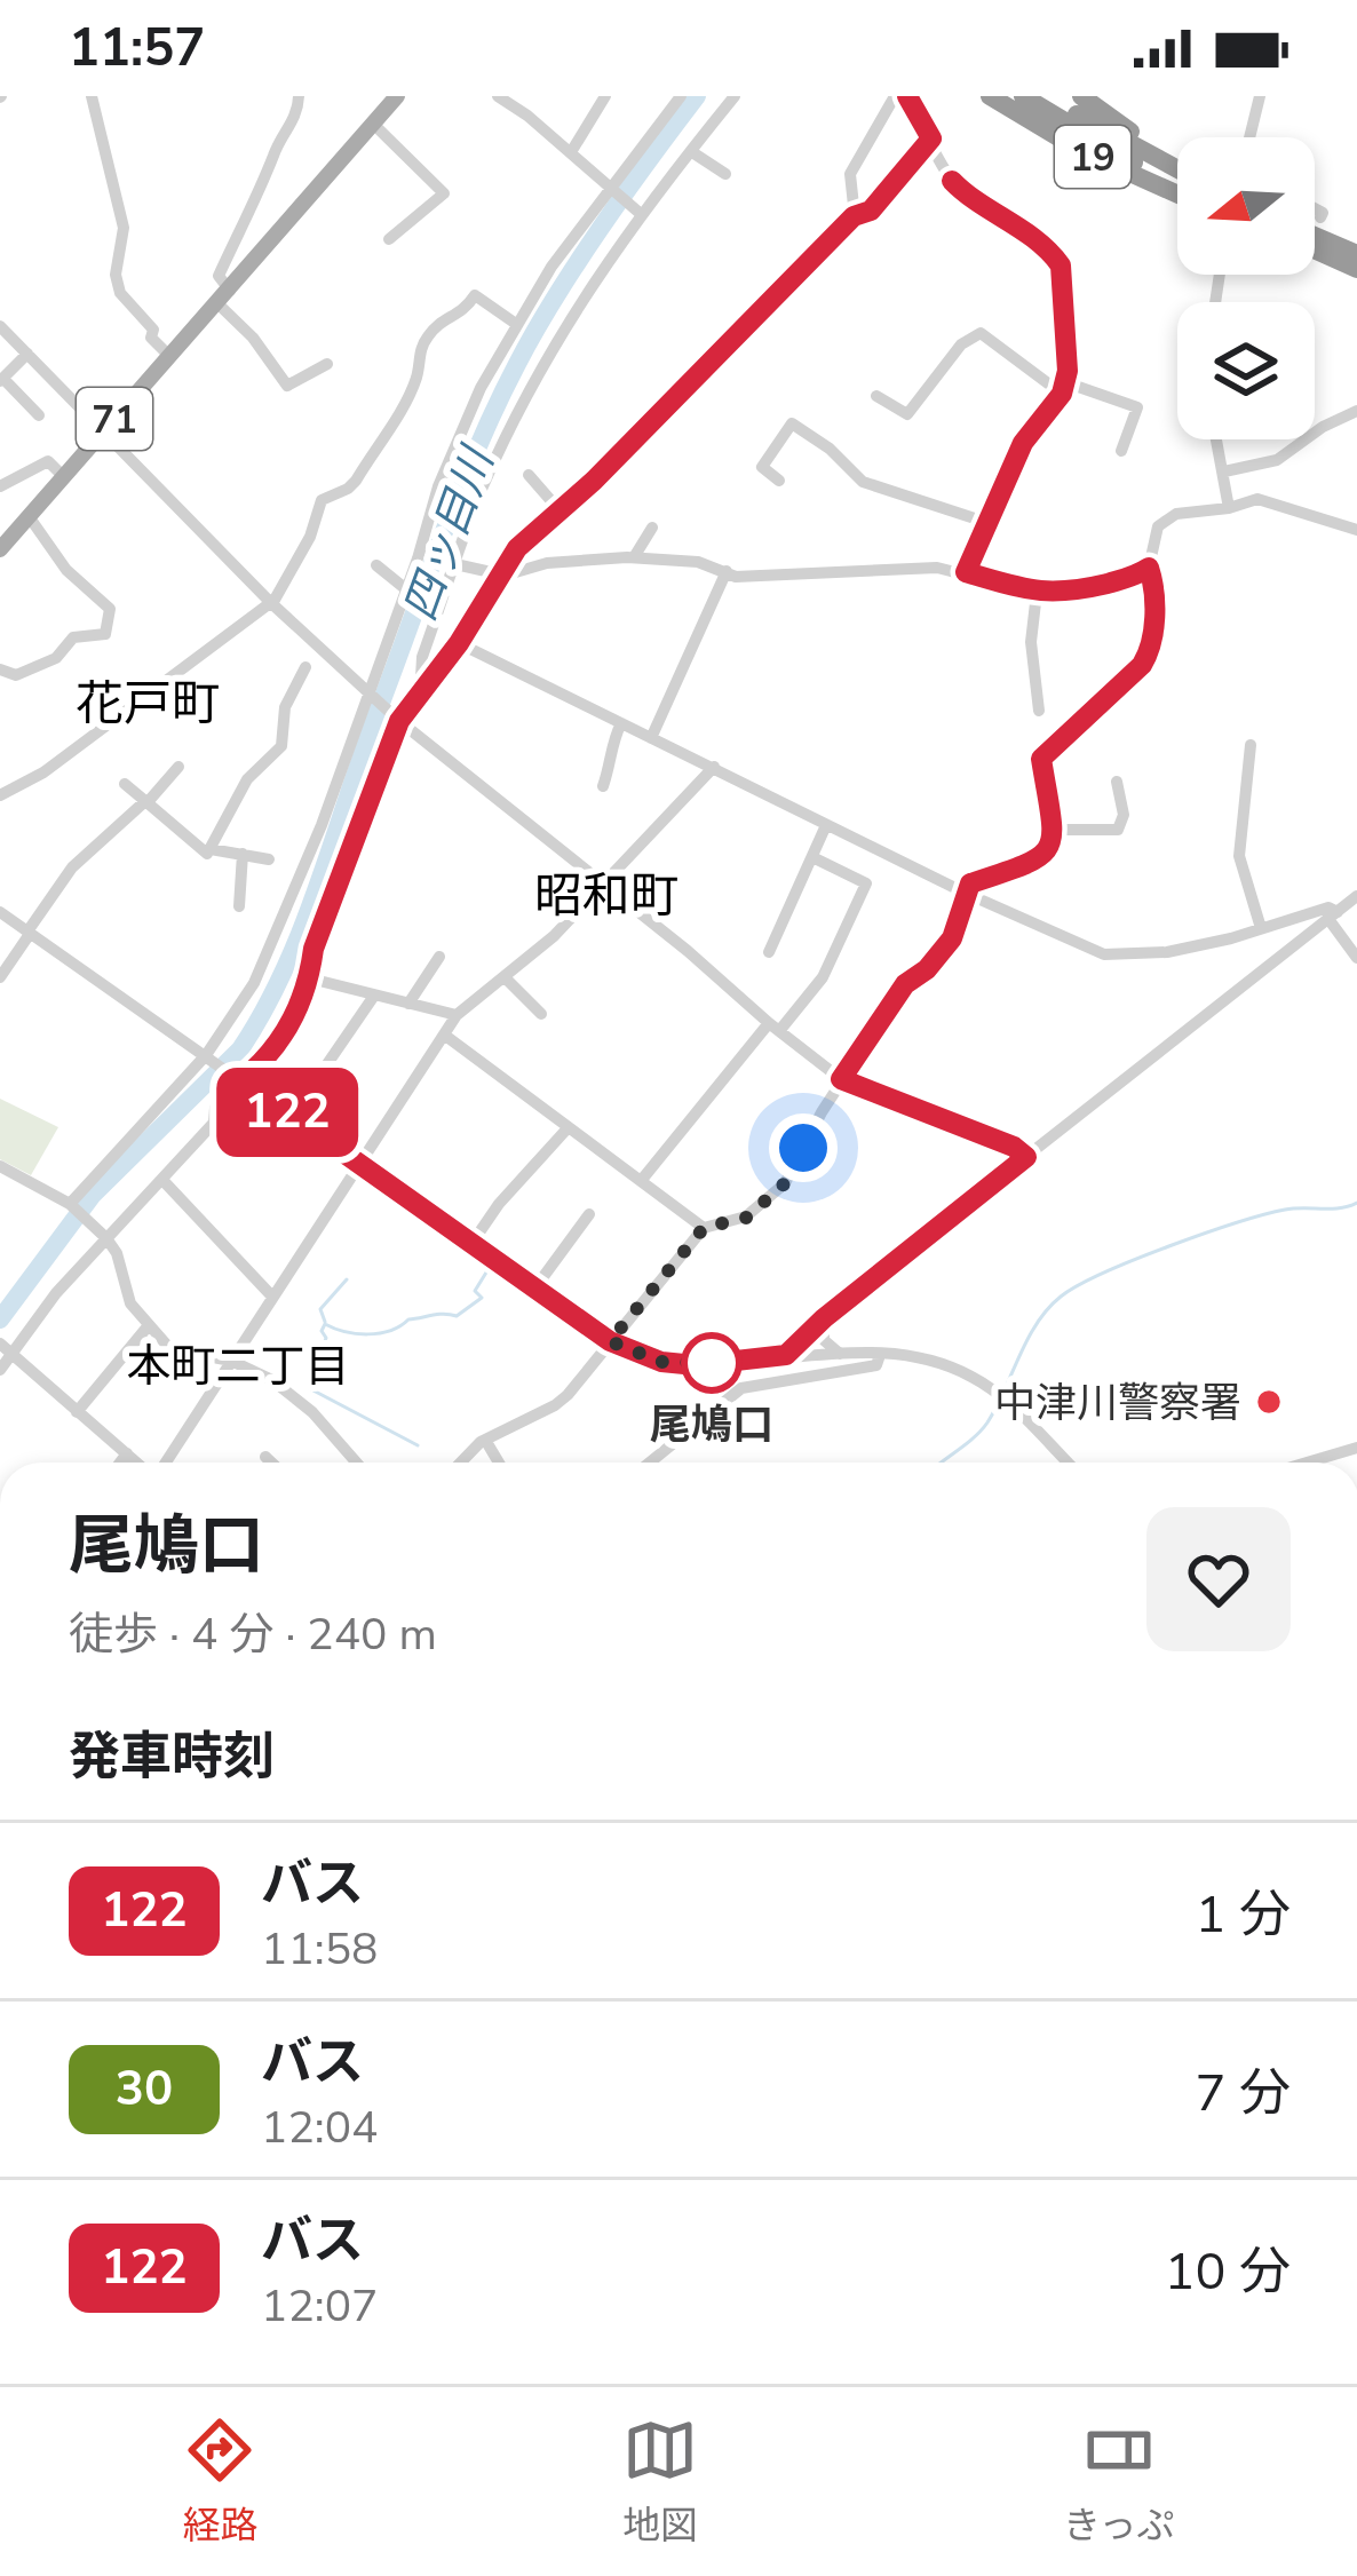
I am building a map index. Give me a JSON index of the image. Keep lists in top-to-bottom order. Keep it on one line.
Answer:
{"streets":{"highway":["19"],"main road":["71"]},"districts":["花戸町","昭和町","本町二丁目"],"water":["四ッ目川"],"places":["尾鳩口","中津川警察署"],"lines":["bus line 122"],"north":"left","page":{"status":"11:57","on_map":"122","heading":[["尾鳩口","徒歩 · 4 分 · 240 m"],"発車時刻"],"list":[{"mark":"122","name":"バス","note":"11:58","value":"1 分"},{"mark":"30","name":"バス","note":"12:04","value":"7 分"},{"mark":"122","name":"バス","note":"12:07","value":"10 分"}],"tabs":["経路","地図","きっぷ"]}}
